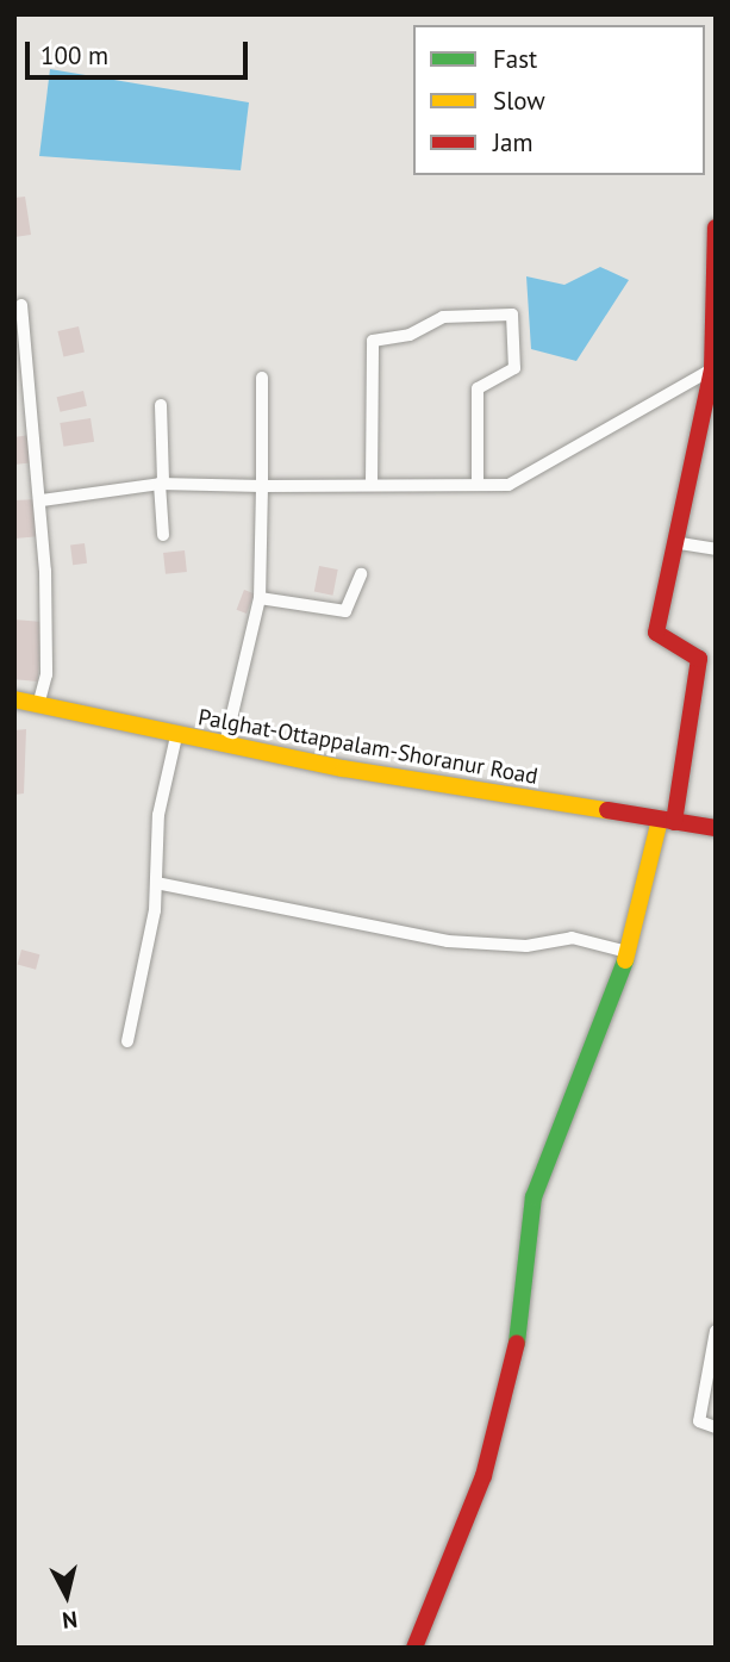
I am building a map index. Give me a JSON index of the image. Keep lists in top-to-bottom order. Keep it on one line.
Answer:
{"streets":{"street":["Palghat-Ottappalam-Shoranur Road"]},"legend":["Fast","Slow","Jam"],"scale_bar":"100 m","north":"bottom"}
